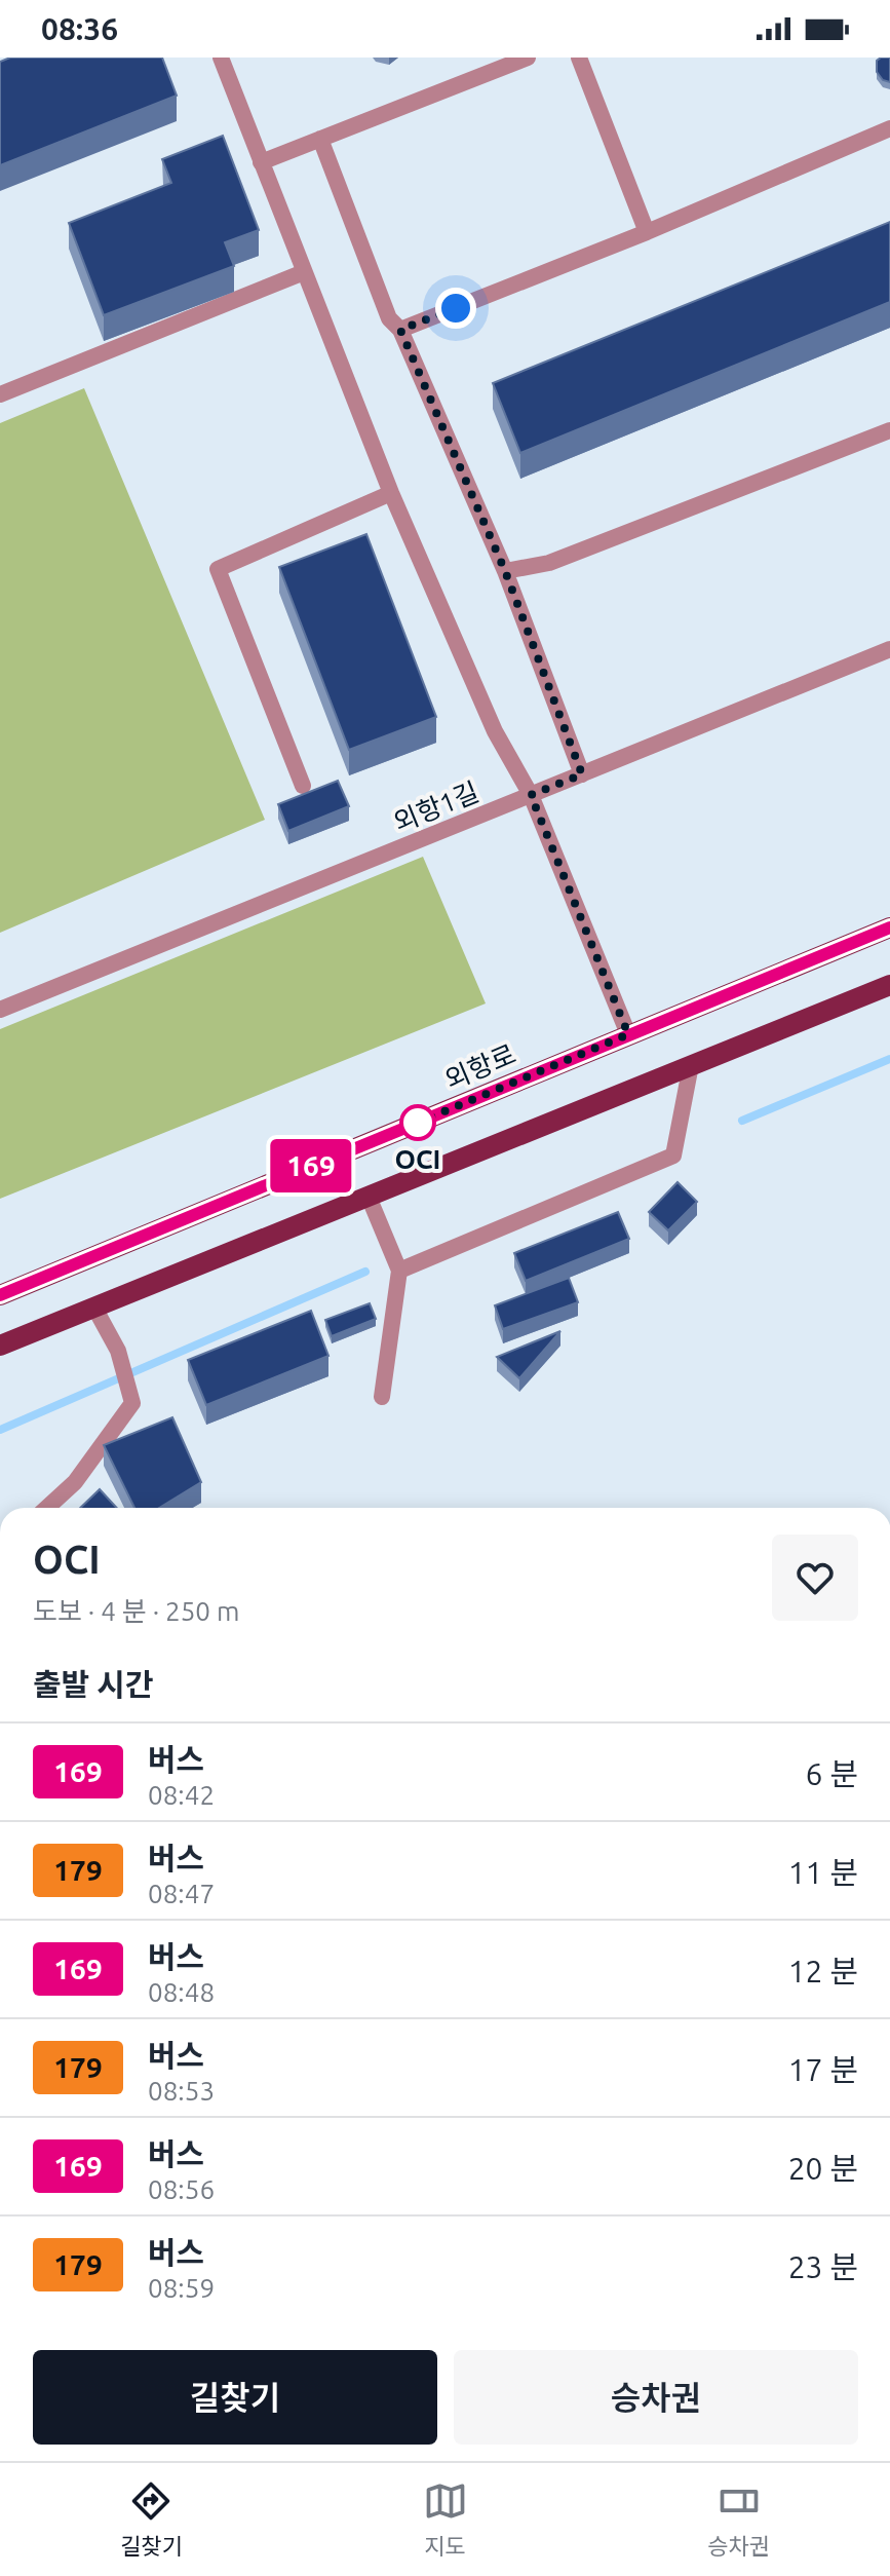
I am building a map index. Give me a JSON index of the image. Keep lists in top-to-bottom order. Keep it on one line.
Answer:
{"streets":{"main road":["외항로"],"lane":["외항1길"]},"places":["OCI"],"lines":["bus line 169"],"page":{"status":"08:36","on_map":"169","heading":[["OCI","도보 · 4 분 · 250 m"],"출발 시간"],"list":[{"mark":"169","name":"버스","note":"08:42","value":"6 분"},{"mark":"179","name":"버스","note":"08:47","value":"11 분"},{"mark":"169","name":"버스","note":"08:48","value":"12 분"},{"mark":"179","name":"버스","note":"08:53","value":"17 분"},{"mark":"169","name":"버스","note":"08:56","value":"20 분"},{"mark":"179","name":"버스","note":"08:59","value":"23 분"}],"buttons":["길찾기","승차권"],"tabs":["길찾기","지도","승차권"]}}
